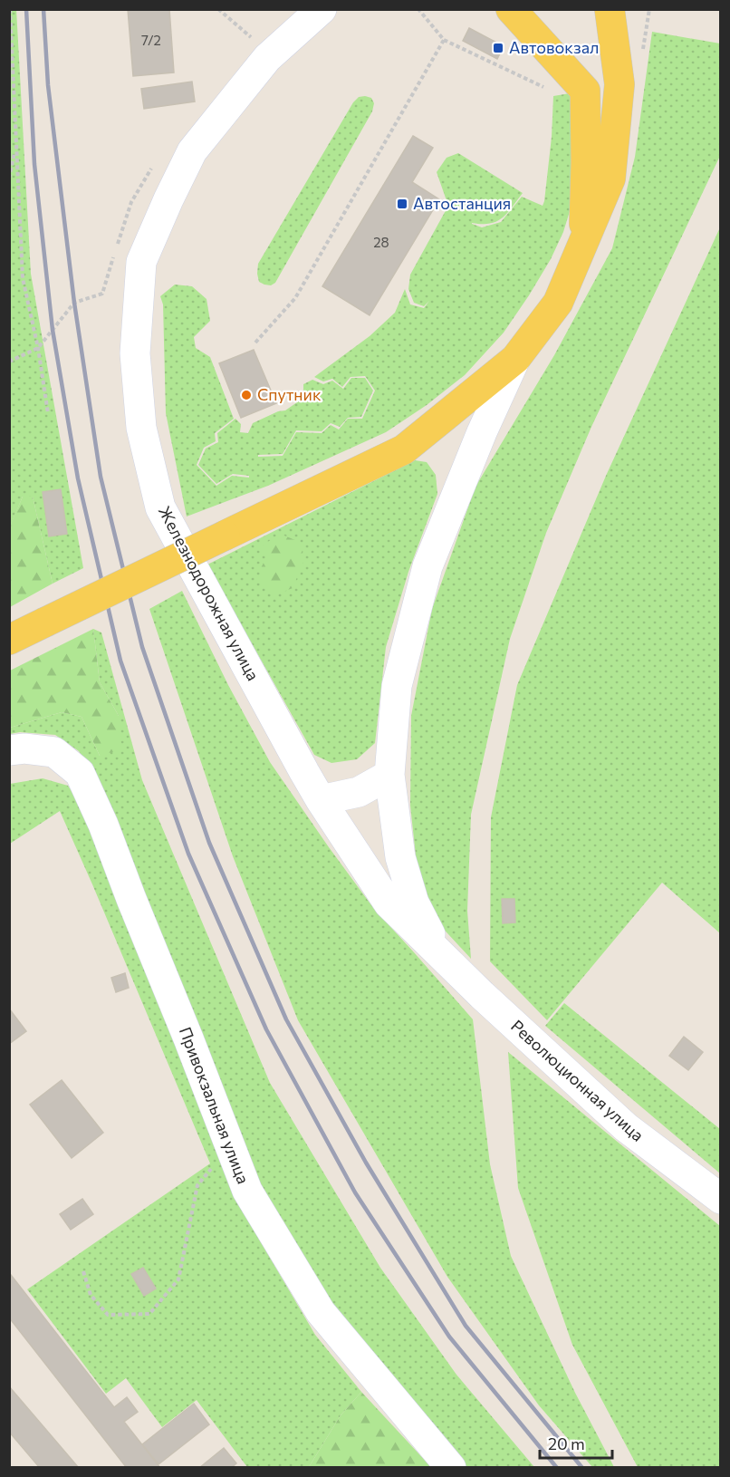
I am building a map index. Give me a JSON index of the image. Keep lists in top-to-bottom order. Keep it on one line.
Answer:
{"streets":{"street":["Железнодорожная улица","Революционная улица","Привокзальная улица"]},"crossings":[["Железнодорожная улица","Революционная улица"]],"places":{"transit":["Автовокзал","Автостанция"],"other":["Спутник"]},"house_numbers":["7/2","28"],"scale_bar":"20 m"}
